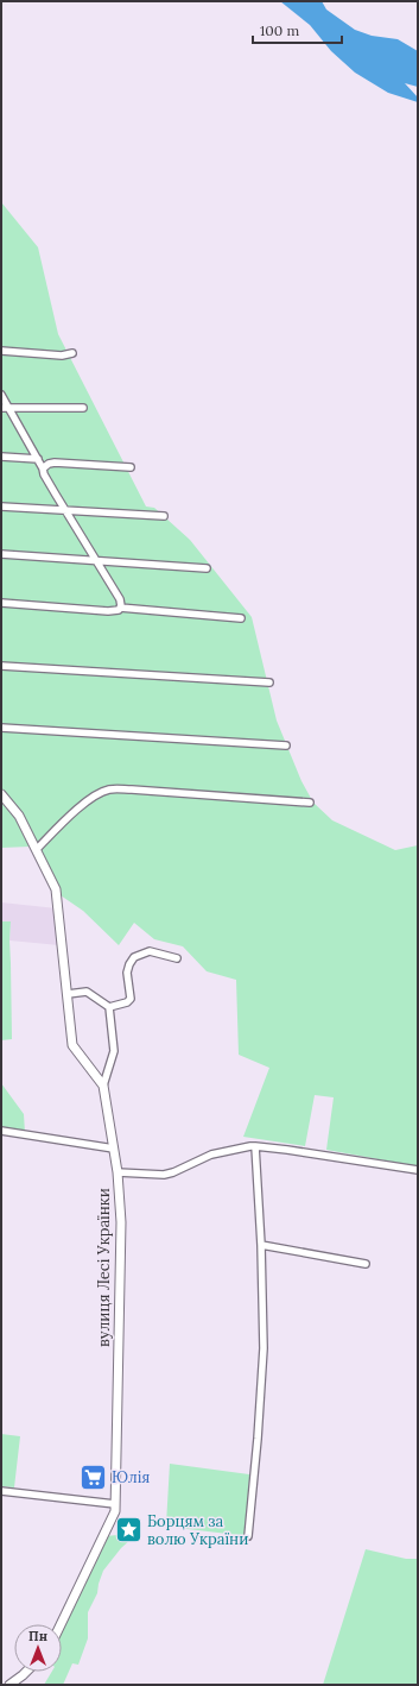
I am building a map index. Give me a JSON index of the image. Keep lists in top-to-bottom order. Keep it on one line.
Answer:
{"streets":{"street":["вулиця Лесі Українки"]},"places":{"supermarket":["Юлія"],"place":["Борцям за волю України"]},"scale_bar":"100 m","north":"top"}
